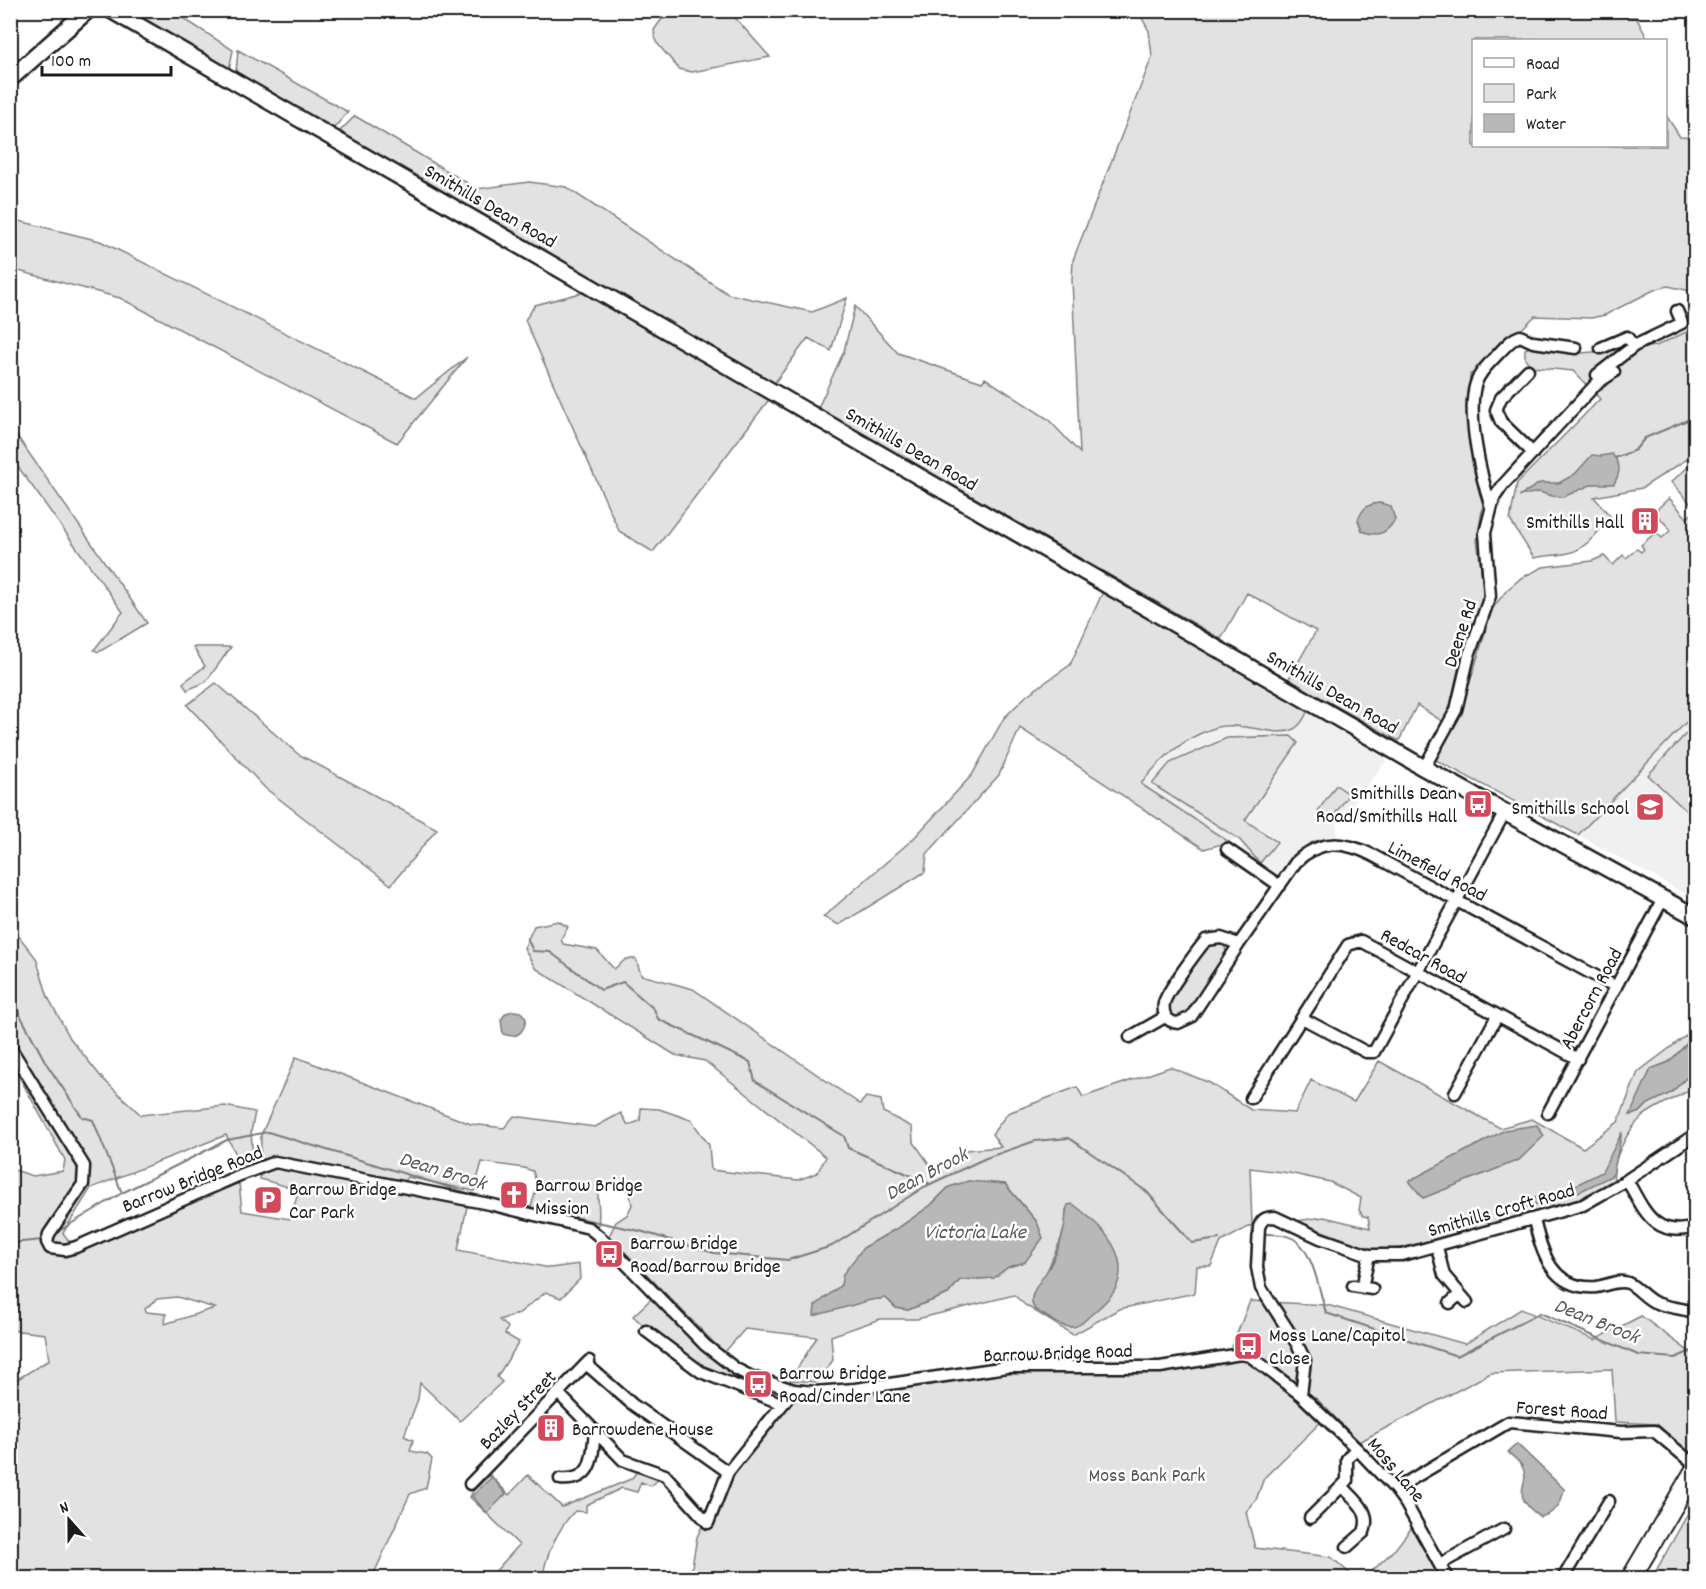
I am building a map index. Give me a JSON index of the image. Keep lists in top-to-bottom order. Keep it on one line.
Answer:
{"streets":{"street":["Smithills Dean Road","Deene Rd","Limefield Road","Redcar Road","Abercorn Road","Barrow Bridge Road","Smithills Croft Road","Bazley Street","Forest Road","Moss Lane"]},"crossings":[["Smithills Dean Road","Deene Rd"],["Smithills Dean Road","Abercorn Road"],["Limefield Road","Abercorn Road"],["Redcar Road","Abercorn Road"],["Barrow Bridge Road","Smithills Croft Road"],["Barrow Bridge Road","Moss Lane"],["Smithills Croft Road","Moss Lane"],["Forest Road","Moss Lane"]],"water":["Dean Brook","Victoria Lake"],"parks":["Moss Bank Park"],"places":{"building":["Smithills Hall","Barrowdene House"],"bus stop":["Smithills Dean Road/Smithills Hall","Barrow Bridge Road/Barrow Bridge","Moss Lane/Capitol Close","Barrow Bridge Road/Cinder Lane"],"school or university":["Smithills School"],"church":["Barrow Bridge Mission"],"parking":["Barrow Bridge Car Park"]},"legend":["Road","Park","Water"],"scale_bar":"100 m","north":"top"}
